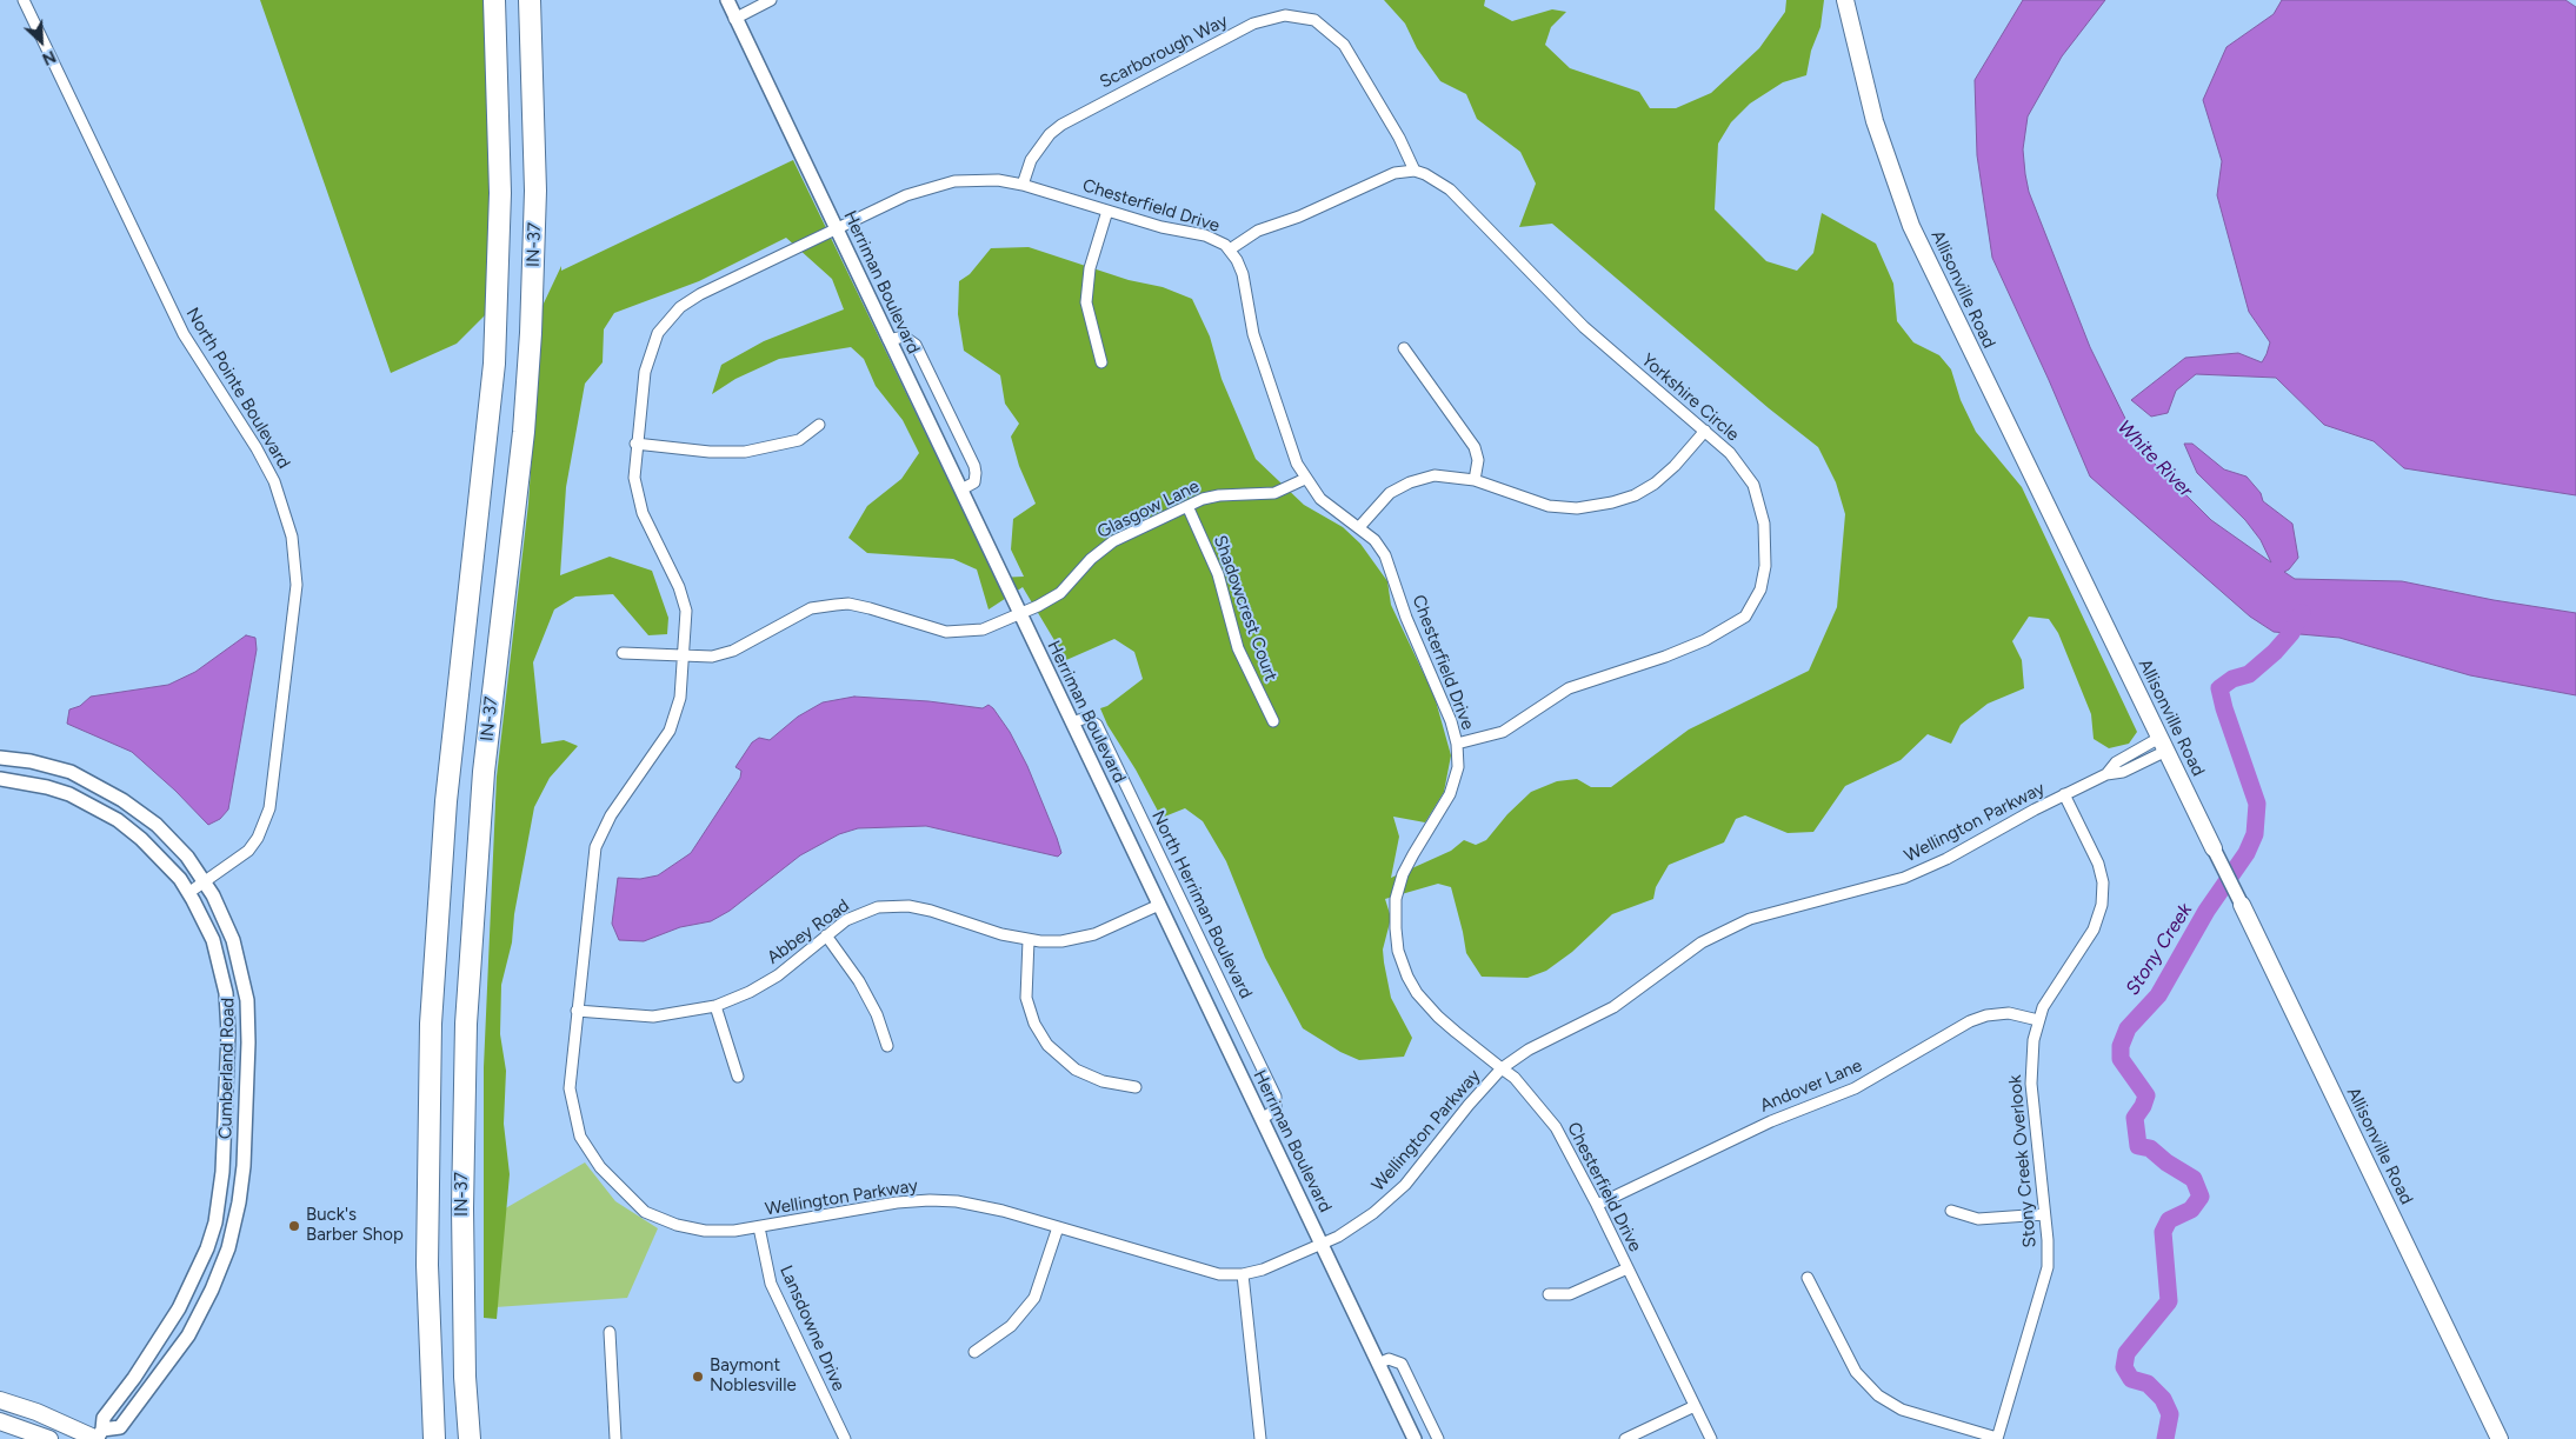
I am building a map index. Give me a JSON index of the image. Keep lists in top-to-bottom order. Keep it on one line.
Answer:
{"streets":{"highway":["IN-37"],"main road":["Allisonville Road"],"street":["Scarborough Way","Chesterfield Drive","Herriman Boulevard","North Pointe Boulevard","Yorkshire Circle","Glasgow Lane","Shadowcrest Court","Wellington Parkway","North Herriman Boulevard","Abbey Road","Cumberland Road","Andover Lane","Stony Creek Overlook","Lansdowne Drive"]},"crossings":[["Scarborough Way","Chesterfield Drive"],["Scarborough Way","Yorkshire Circle"],["Chesterfield Drive","Herriman Boulevard"],["Chesterfield Drive","Yorkshire Circle"],["Chesterfield Drive","Glasgow Lane"],["Chesterfield Drive","Wellington Parkway"],["Chesterfield Drive","Andover Lane"],["Herriman Boulevard","Glasgow Lane"],["Herriman Boulevard","Wellington Parkway"],["Herriman Boulevard","North Herriman Boulevard"],["Herriman Boulevard","Abbey Road"],["Allisonville Road","Wellington Parkway"],["North Pointe Boulevard","Cumberland Road"],["Glasgow Lane","Shadowcrest Court"],["Glasgow Lane","Wellington Parkway"],["Wellington Parkway","Abbey Road"],["Wellington Parkway","Stony Creek Overlook"],["Wellington Parkway","Lansdowne Drive"],["Andover Lane","Stony Creek Overlook"]],"water":["White River","Stony Creek"],"places":["Buck's Barber Shop","Baymont Noblesville"],"north":"bottom right"}
